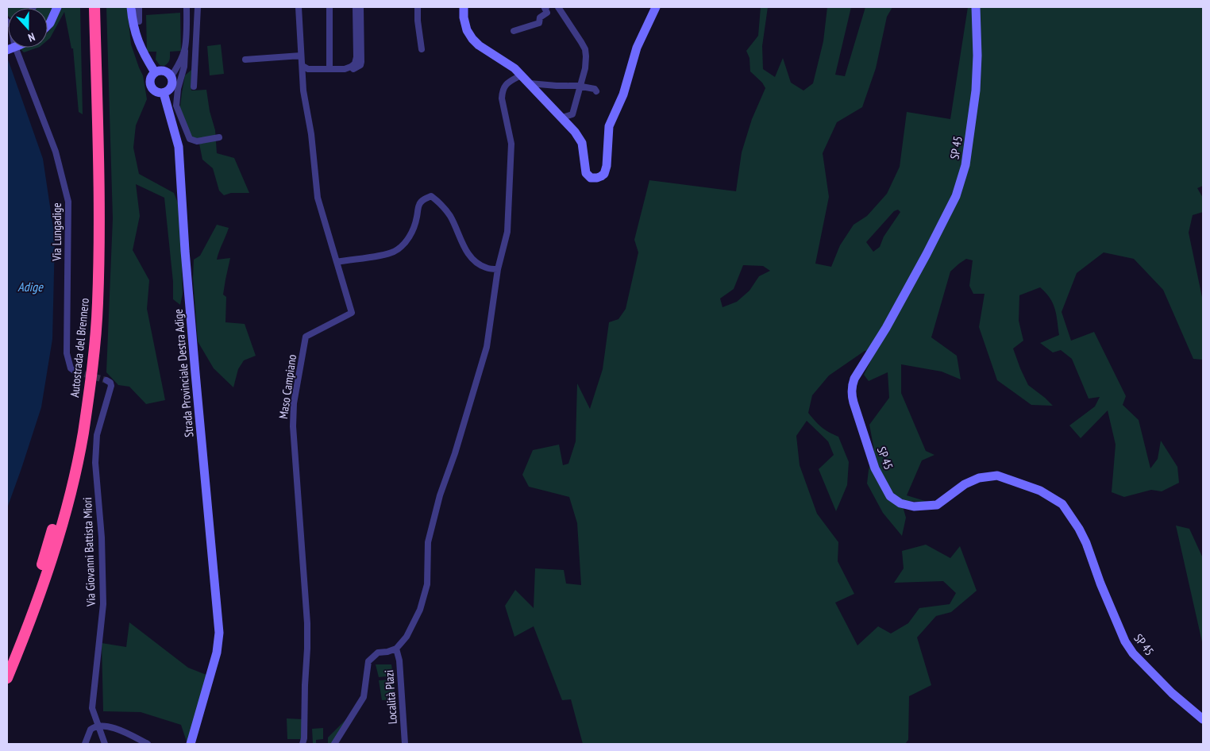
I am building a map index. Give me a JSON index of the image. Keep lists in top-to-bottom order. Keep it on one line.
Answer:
{"streets":{"highway":["Autostrada del Brennero"],"street":["SP 45","Via Lungadige","Strada Provinciale Destra Adige","Maso Campiano","Via Giovanni Battista Miori","Località Plazi"]},"water":["Adige"],"north":"bottom"}
